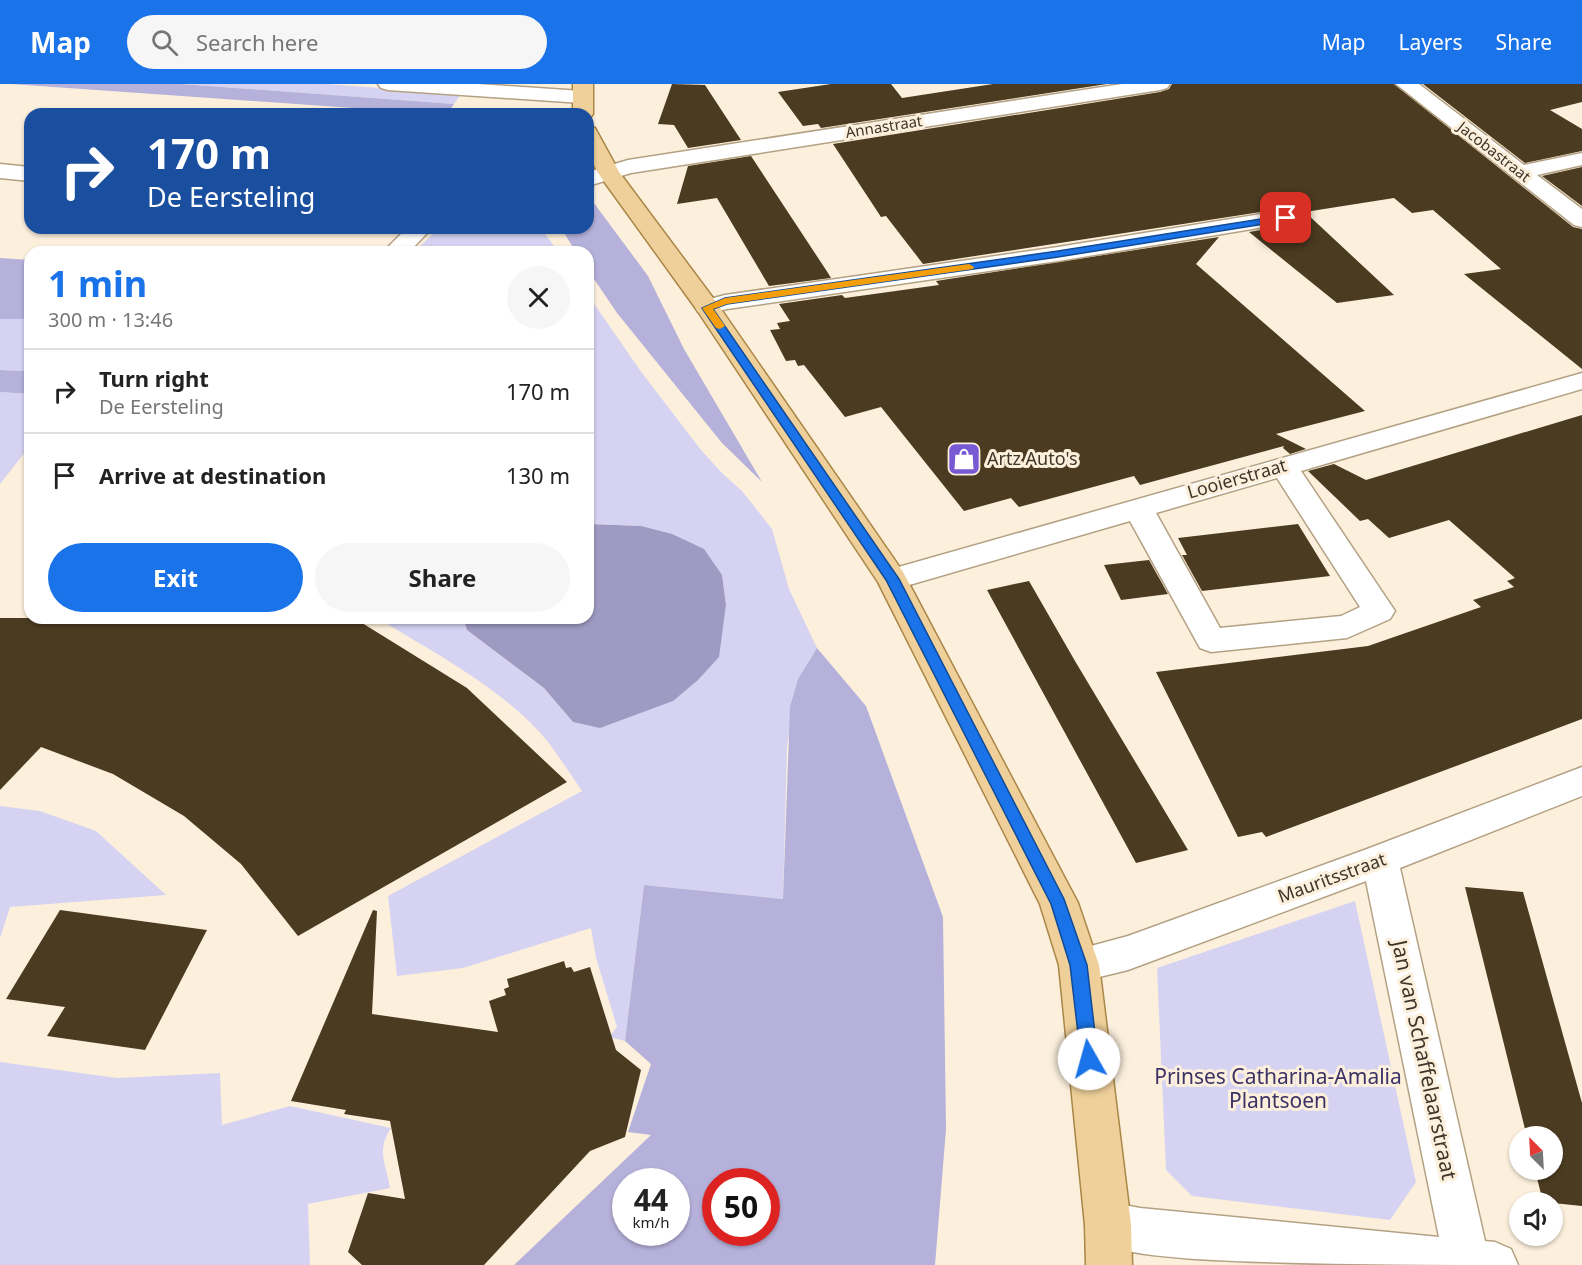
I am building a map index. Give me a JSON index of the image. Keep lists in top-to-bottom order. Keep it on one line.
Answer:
{"streets":{"street":["Annastraat","Jacobastraat","Looierstraat","Mauritsstraat","Jan van Schaffelaarstraat"]},"crossings":[["Mauritsstraat","Jan van Schaffelaarstraat"]],"parks":["Prinses Catharina-Amalia Plantsoen"],"places":{"shop":["Artz Auto's"]},"north":"top left","page":{"header":"Map","search":"Search here","nav":["Map","Layers","Share"],"turn":["170 m","De Eersteling"],"heading":["1 min","300 m · 13:46"],"list":[{"name":"Turn right","note":"De Eersteling","value":"170 m"},{"name":"Arrive at destination","value":"130 m"}],"buttons":["Exit","Share"],"speed":"44 km/h","limit":"50"}}
